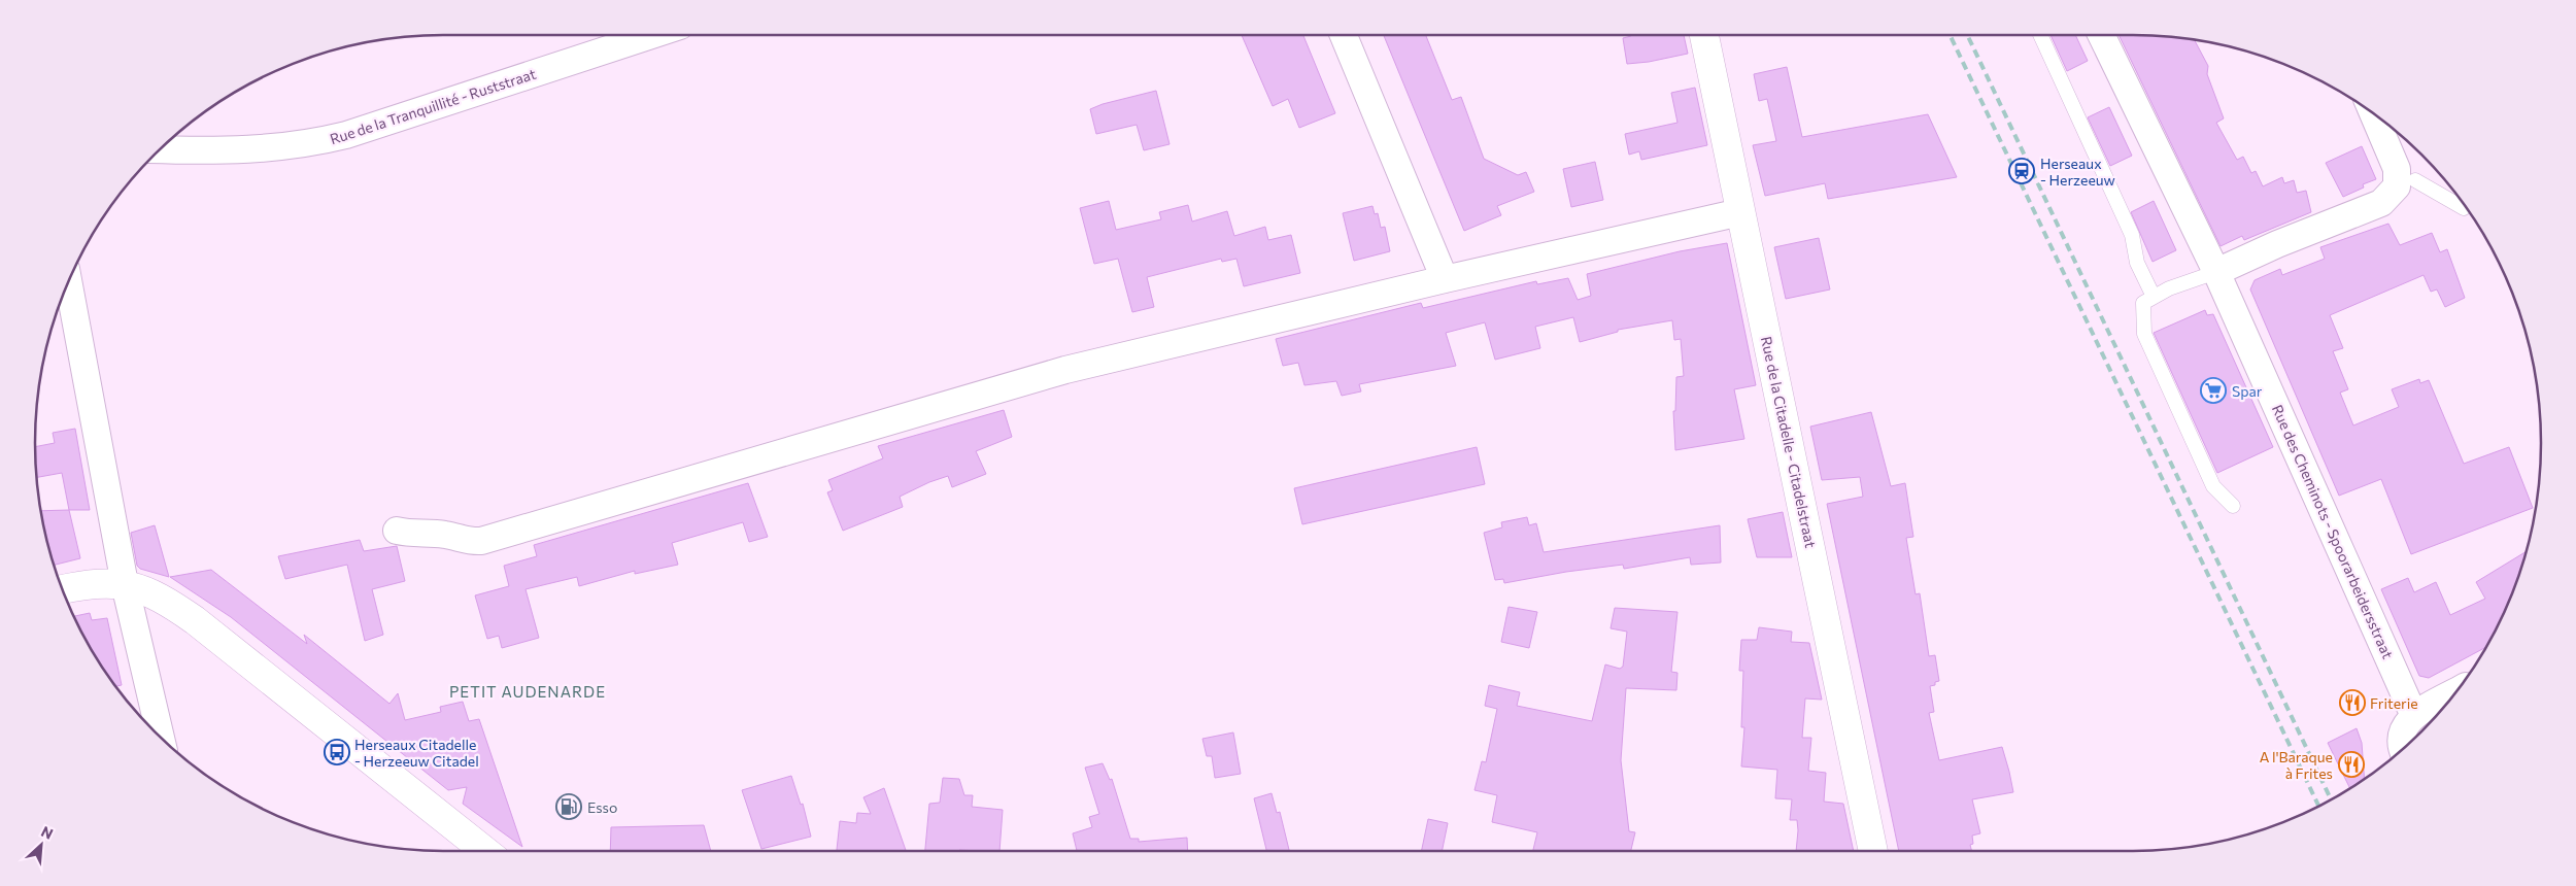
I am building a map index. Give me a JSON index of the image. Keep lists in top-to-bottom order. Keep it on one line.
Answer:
{"streets":{"street":["Rue de la Tranquillité - Ruststraat","Rue de la Citadelle - Citadelstraat","Rue des Cheminots - Spoorarbeidersstraat"]},"districts":["PETIT AUDENARDE"],"places":{"station":["Herseaux - Herzeeuw"],"supermarket":["Spar"],"restaurant":["Friterie","A l'Baraque à Frites"],"bus stop":["Herseaux Citadelle - Herzeeuw Citadel"],"fuel station":["Esso"]},"north":"top right"}
